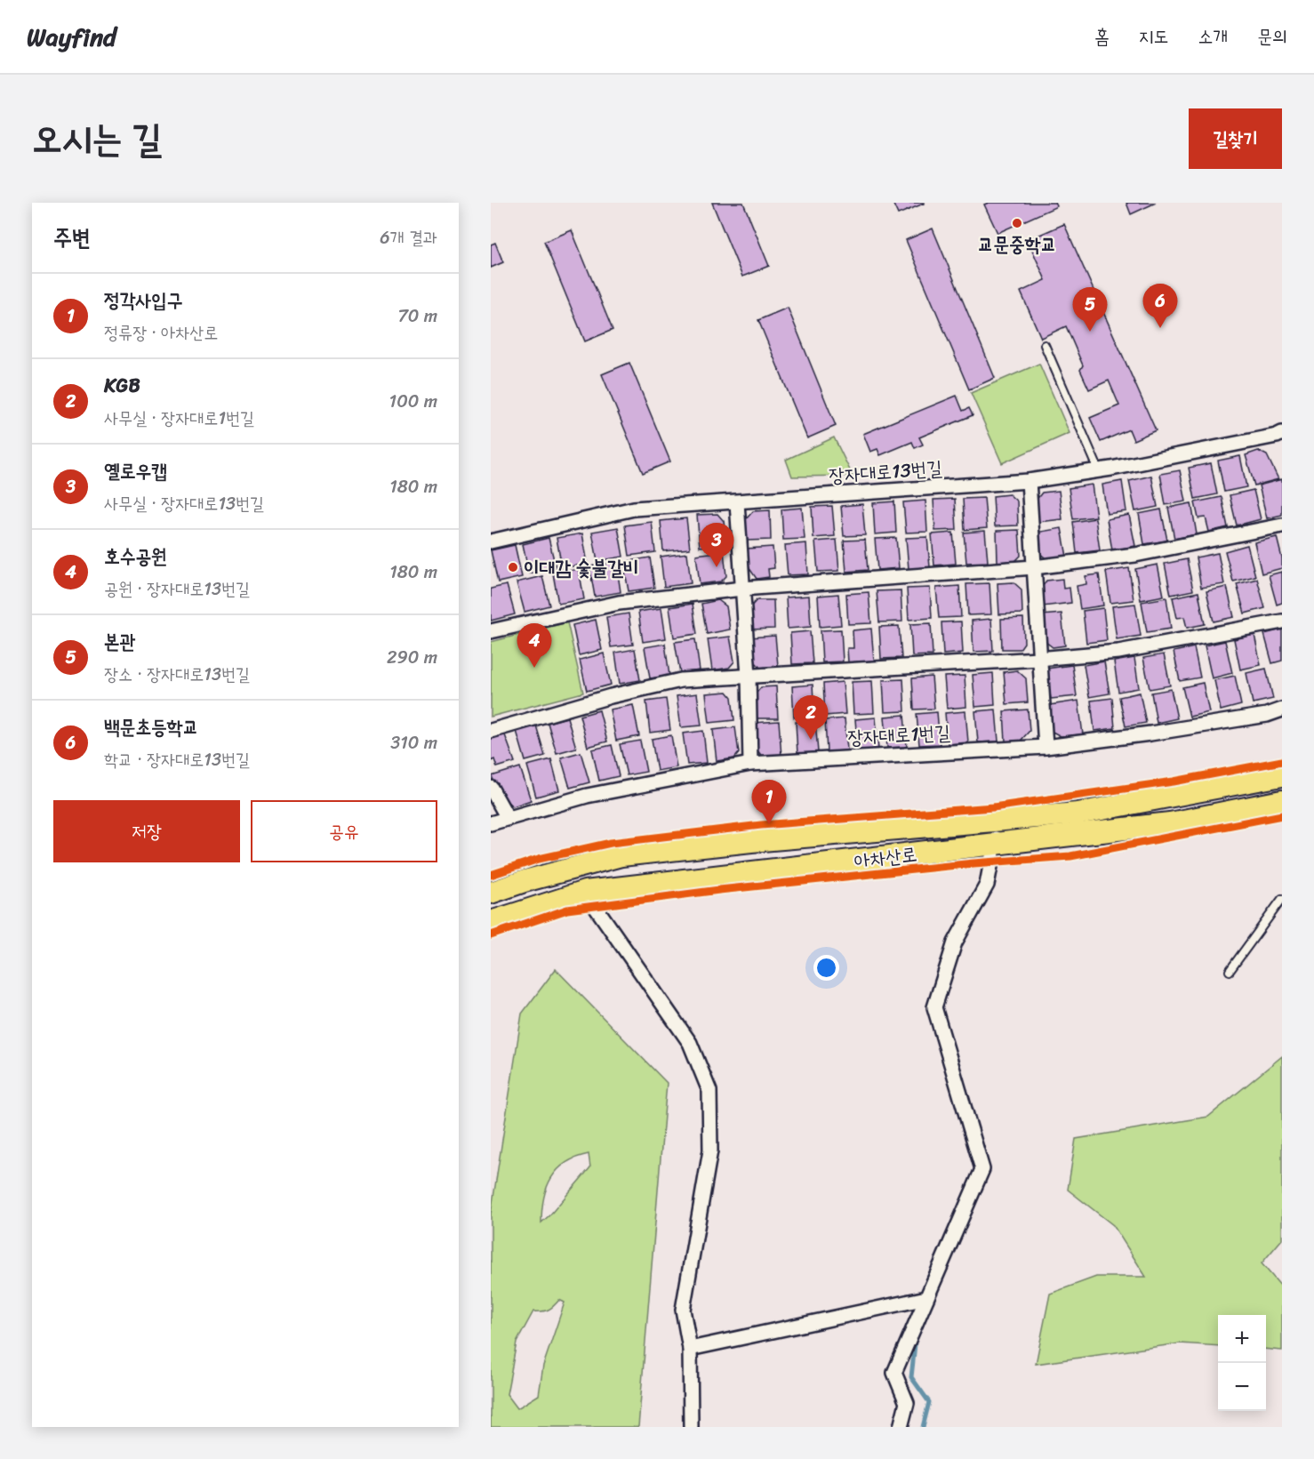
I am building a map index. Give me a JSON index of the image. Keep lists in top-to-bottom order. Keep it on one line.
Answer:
{"streets":{"main road":["아차산로"],"street":["장자대로13번길","장자대로1번길"]},"places":["교문중학교","이대감 숯불갈비"],"page":{"header":"Wayfind","nav":["홈","지도","소개","문의"],"title":"오시는 길","buttons":["길찾기",["저장","공유"]],"heading":["주변","6개 결과"],"list":[{"mark":"1","name":"정각사입구","note":"정류장 · 아차산로","value":"70 m"},{"mark":"2","name":"KGB","note":"사무실 · 장자대로1번길","value":"100 m"},{"mark":"3","name":"옐로우캡","note":"사무실 · 장자대로13번길","value":"180 m"},{"mark":"4","name":"호수공원","note":"공원 · 장자대로13번길","value":"180 m"},{"mark":"5","name":"본관","note":"장소 · 장자대로13번길","value":"290 m"},{"mark":"6","name":"백문초등학교","note":"학교 · 장자대로13번길","value":"310 m"}],"pins":["6","5","3","4","2","1"],"map_buttons":["+","−"]}}
